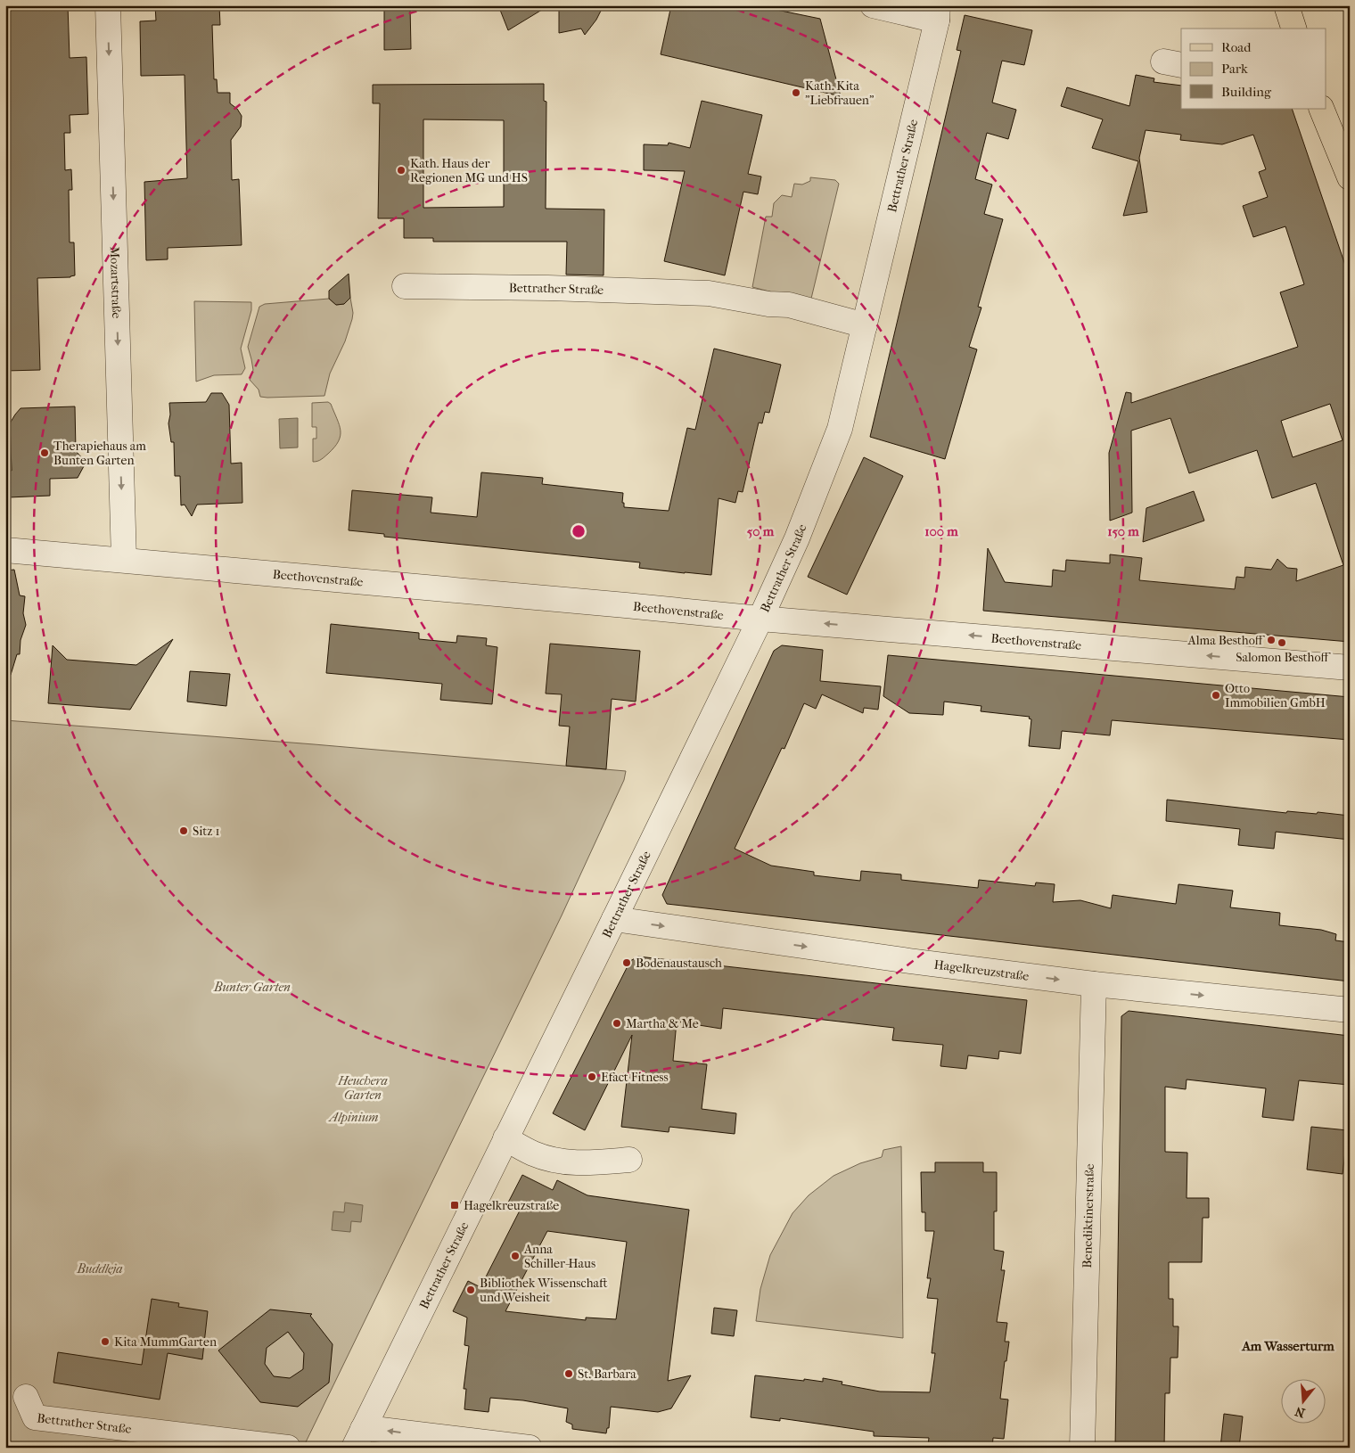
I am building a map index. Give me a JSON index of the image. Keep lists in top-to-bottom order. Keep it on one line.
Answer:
{"streets":{"street":["Bettrather Straße","Mozartstraße","Beethovenstraße","Hagelkreuzstraße","Benediktinerstraße"]},"crossings":[["Bettrather Straße","Beethovenstraße"],["Bettrather Straße","Hagelkreuzstraße"],["Mozartstraße","Beethovenstraße"],["Hagelkreuzstraße","Benediktinerstraße"]],"one_way":["Mozartstraße","Beethovenstraße","Hagelkreuzstraße"],"districts":["Am Wasserturm"],"parks":["Bunter Garten","Heuchera Garten","Alpinium","Buddleja"],"places":{"other":["Kath. Kita \"Liebfrauen\"","Kath. Haus der Regionen MG und HS","Therapiehaus am Bunten Garten","Alma Besthoff","Salomon Besthoff","Otto Immobilien GmbH","Sitz 1","Bodenaustausch","Martha & Me","Efact Fitness","Anna Schiller-Haus","Bibliothek Wissenschaft und Weisheit","Kita MummGarten","St. Barbara"],"transit":["Hagelkreuzstraße"]},"legend":["Road","Park","Building"],"north":"bottom","rings":["50 m","100 m","150 m"]}
